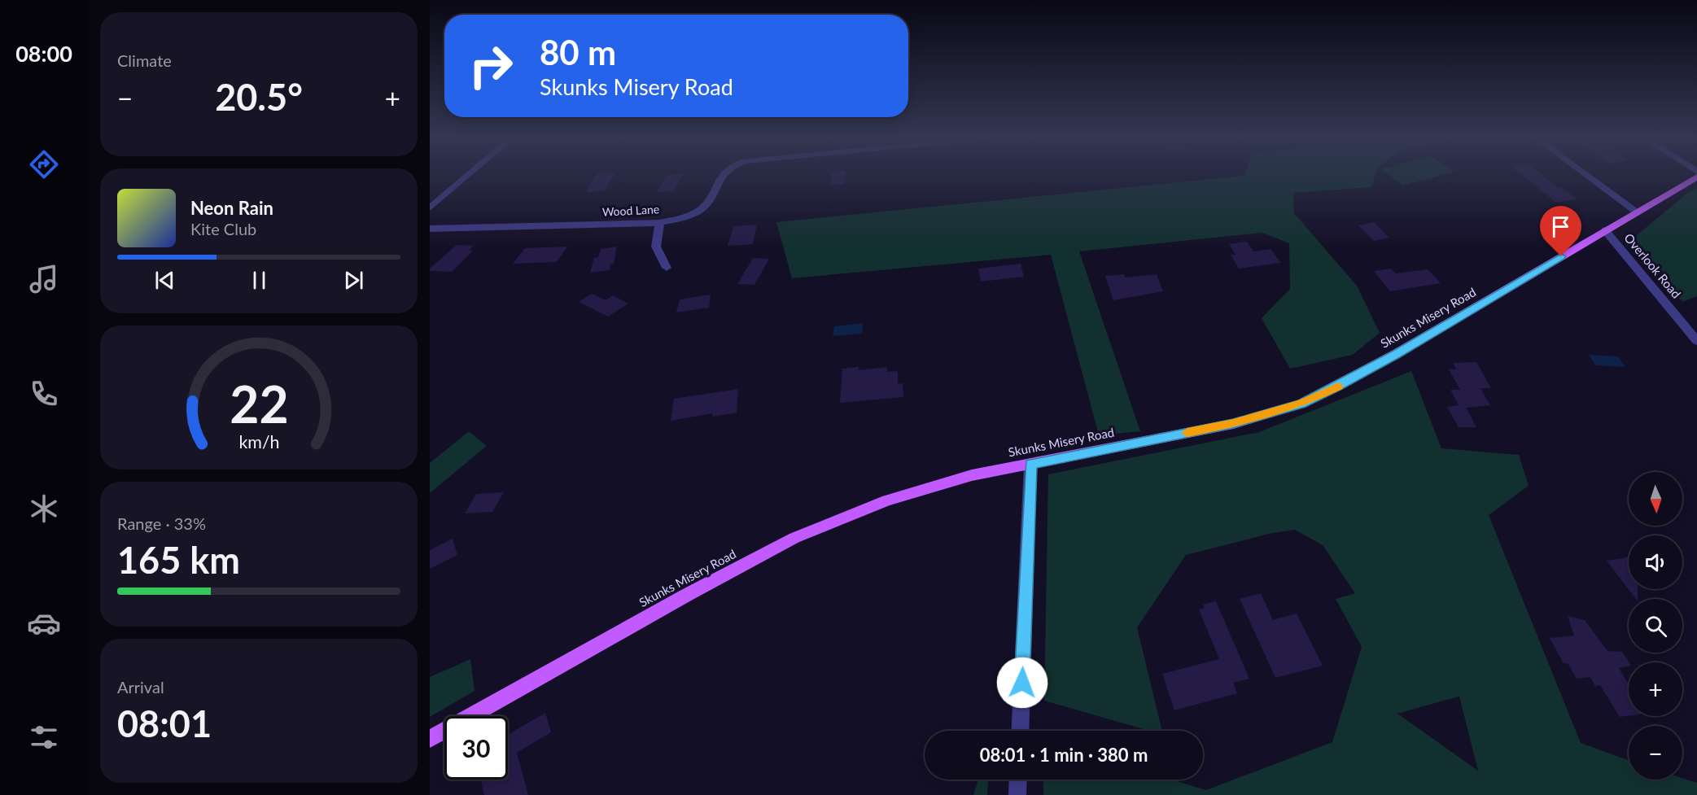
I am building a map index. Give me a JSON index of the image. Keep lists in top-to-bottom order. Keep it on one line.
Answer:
{"streets":{"main road":["Skunks Misery Road"],"street":["Wood Lane","Overlook Road"]},"crossings":[["Overlook Road","Skunks Misery Road"]],"north":"bottom","page":{"tabs":"08:00","tile":["Climate",["Range · 33%","165 km"],["Arrival","08:01"]],"turn":["80 m","Skunks Misery Road"],"heat":["−","20.5°","+"],"song":["Neon Rain","Kite Club"],"map_buttons":["+","−"],"limit":"30","trip":"08:01 · 1 min · 380 m","gauge":["22","km/h"]}}
